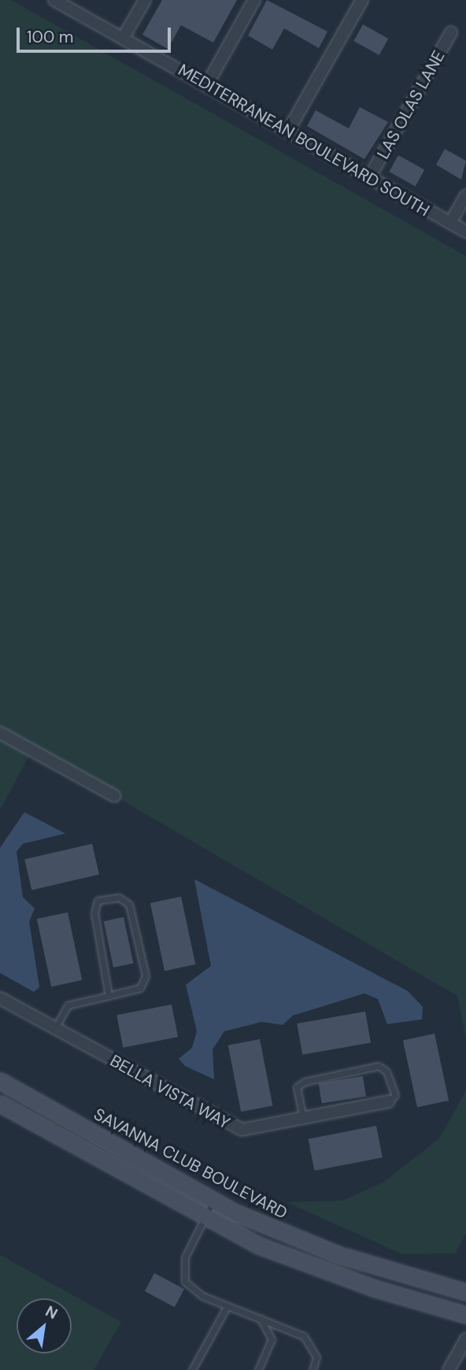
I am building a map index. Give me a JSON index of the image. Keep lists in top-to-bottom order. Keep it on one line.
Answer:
{"streets":{"street":["LAS OLAS LANE","MEDITERRANEAN BOULEVARD SOUTH","BELLA VISTA WAY","SAVANNA CLUB BOULEVARD"]},"crossings":[["LAS OLAS LANE","MEDITERRANEAN BOULEVARD SOUTH"]],"scale_bar":"100 m","north":"top right"}
